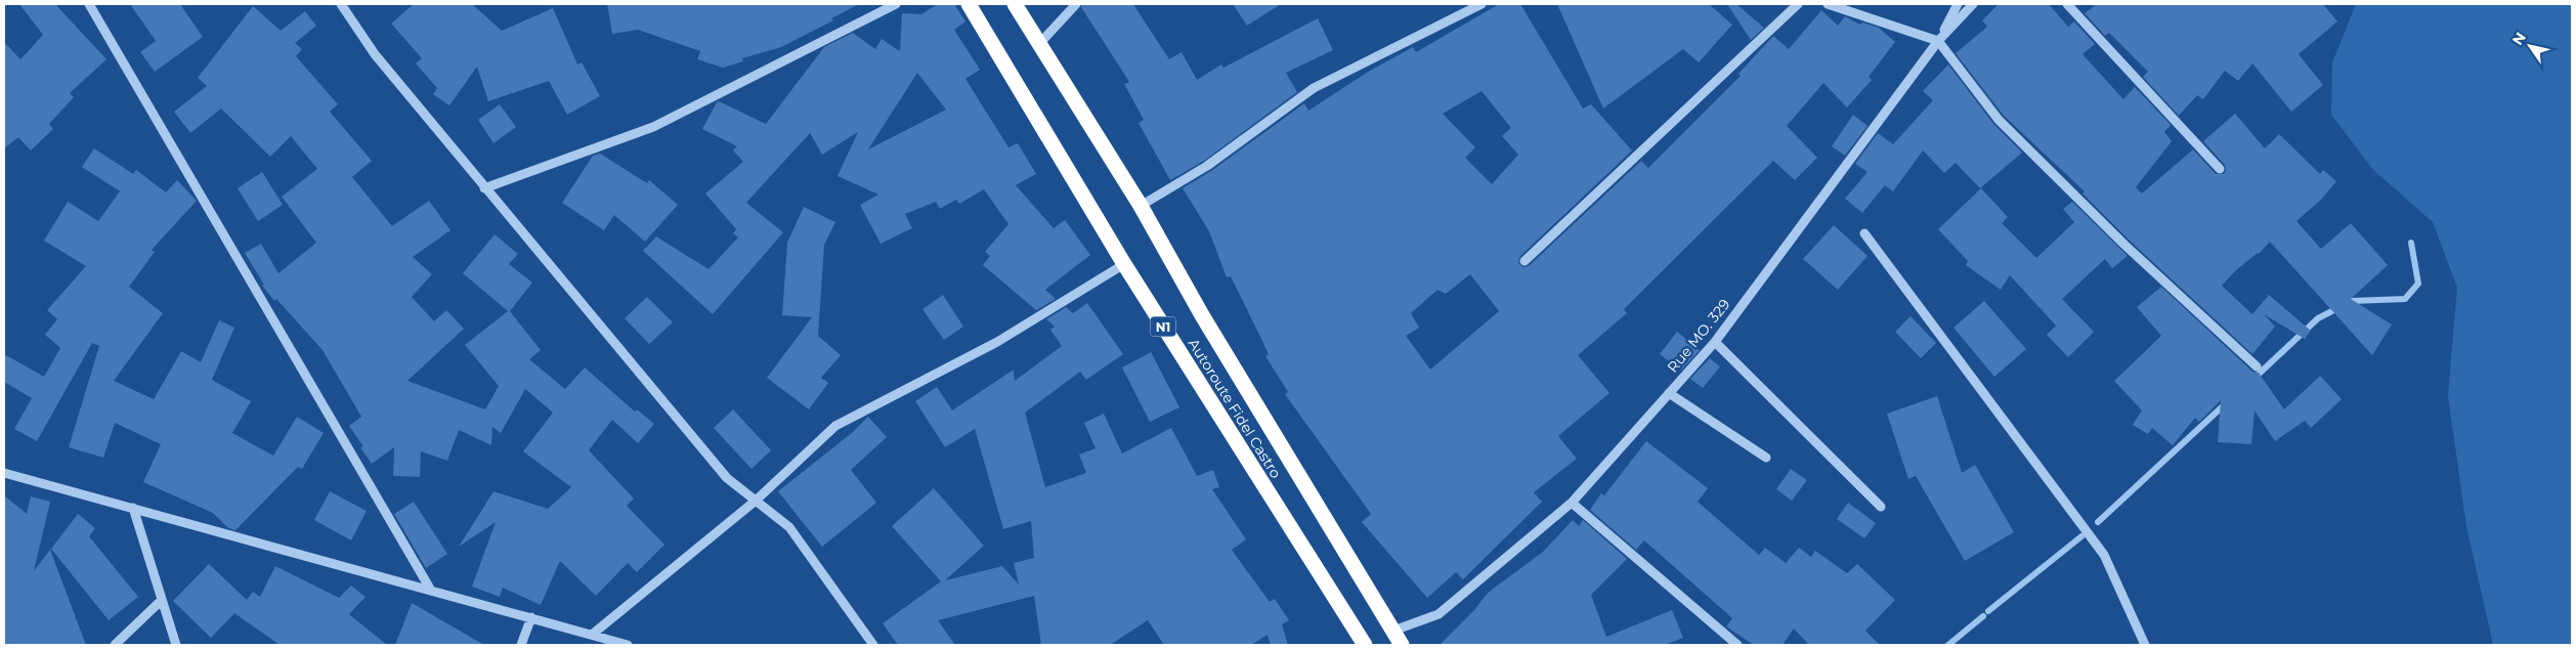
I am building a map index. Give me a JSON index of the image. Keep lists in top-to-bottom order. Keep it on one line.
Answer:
{"streets":{"highway":["N1","Autoroute Fidel Castro"],"street":["Rue MO. 329"]},"crossings":[["Rue MO. 329","Autoroute Fidel Castro"]],"north":"top left"}
